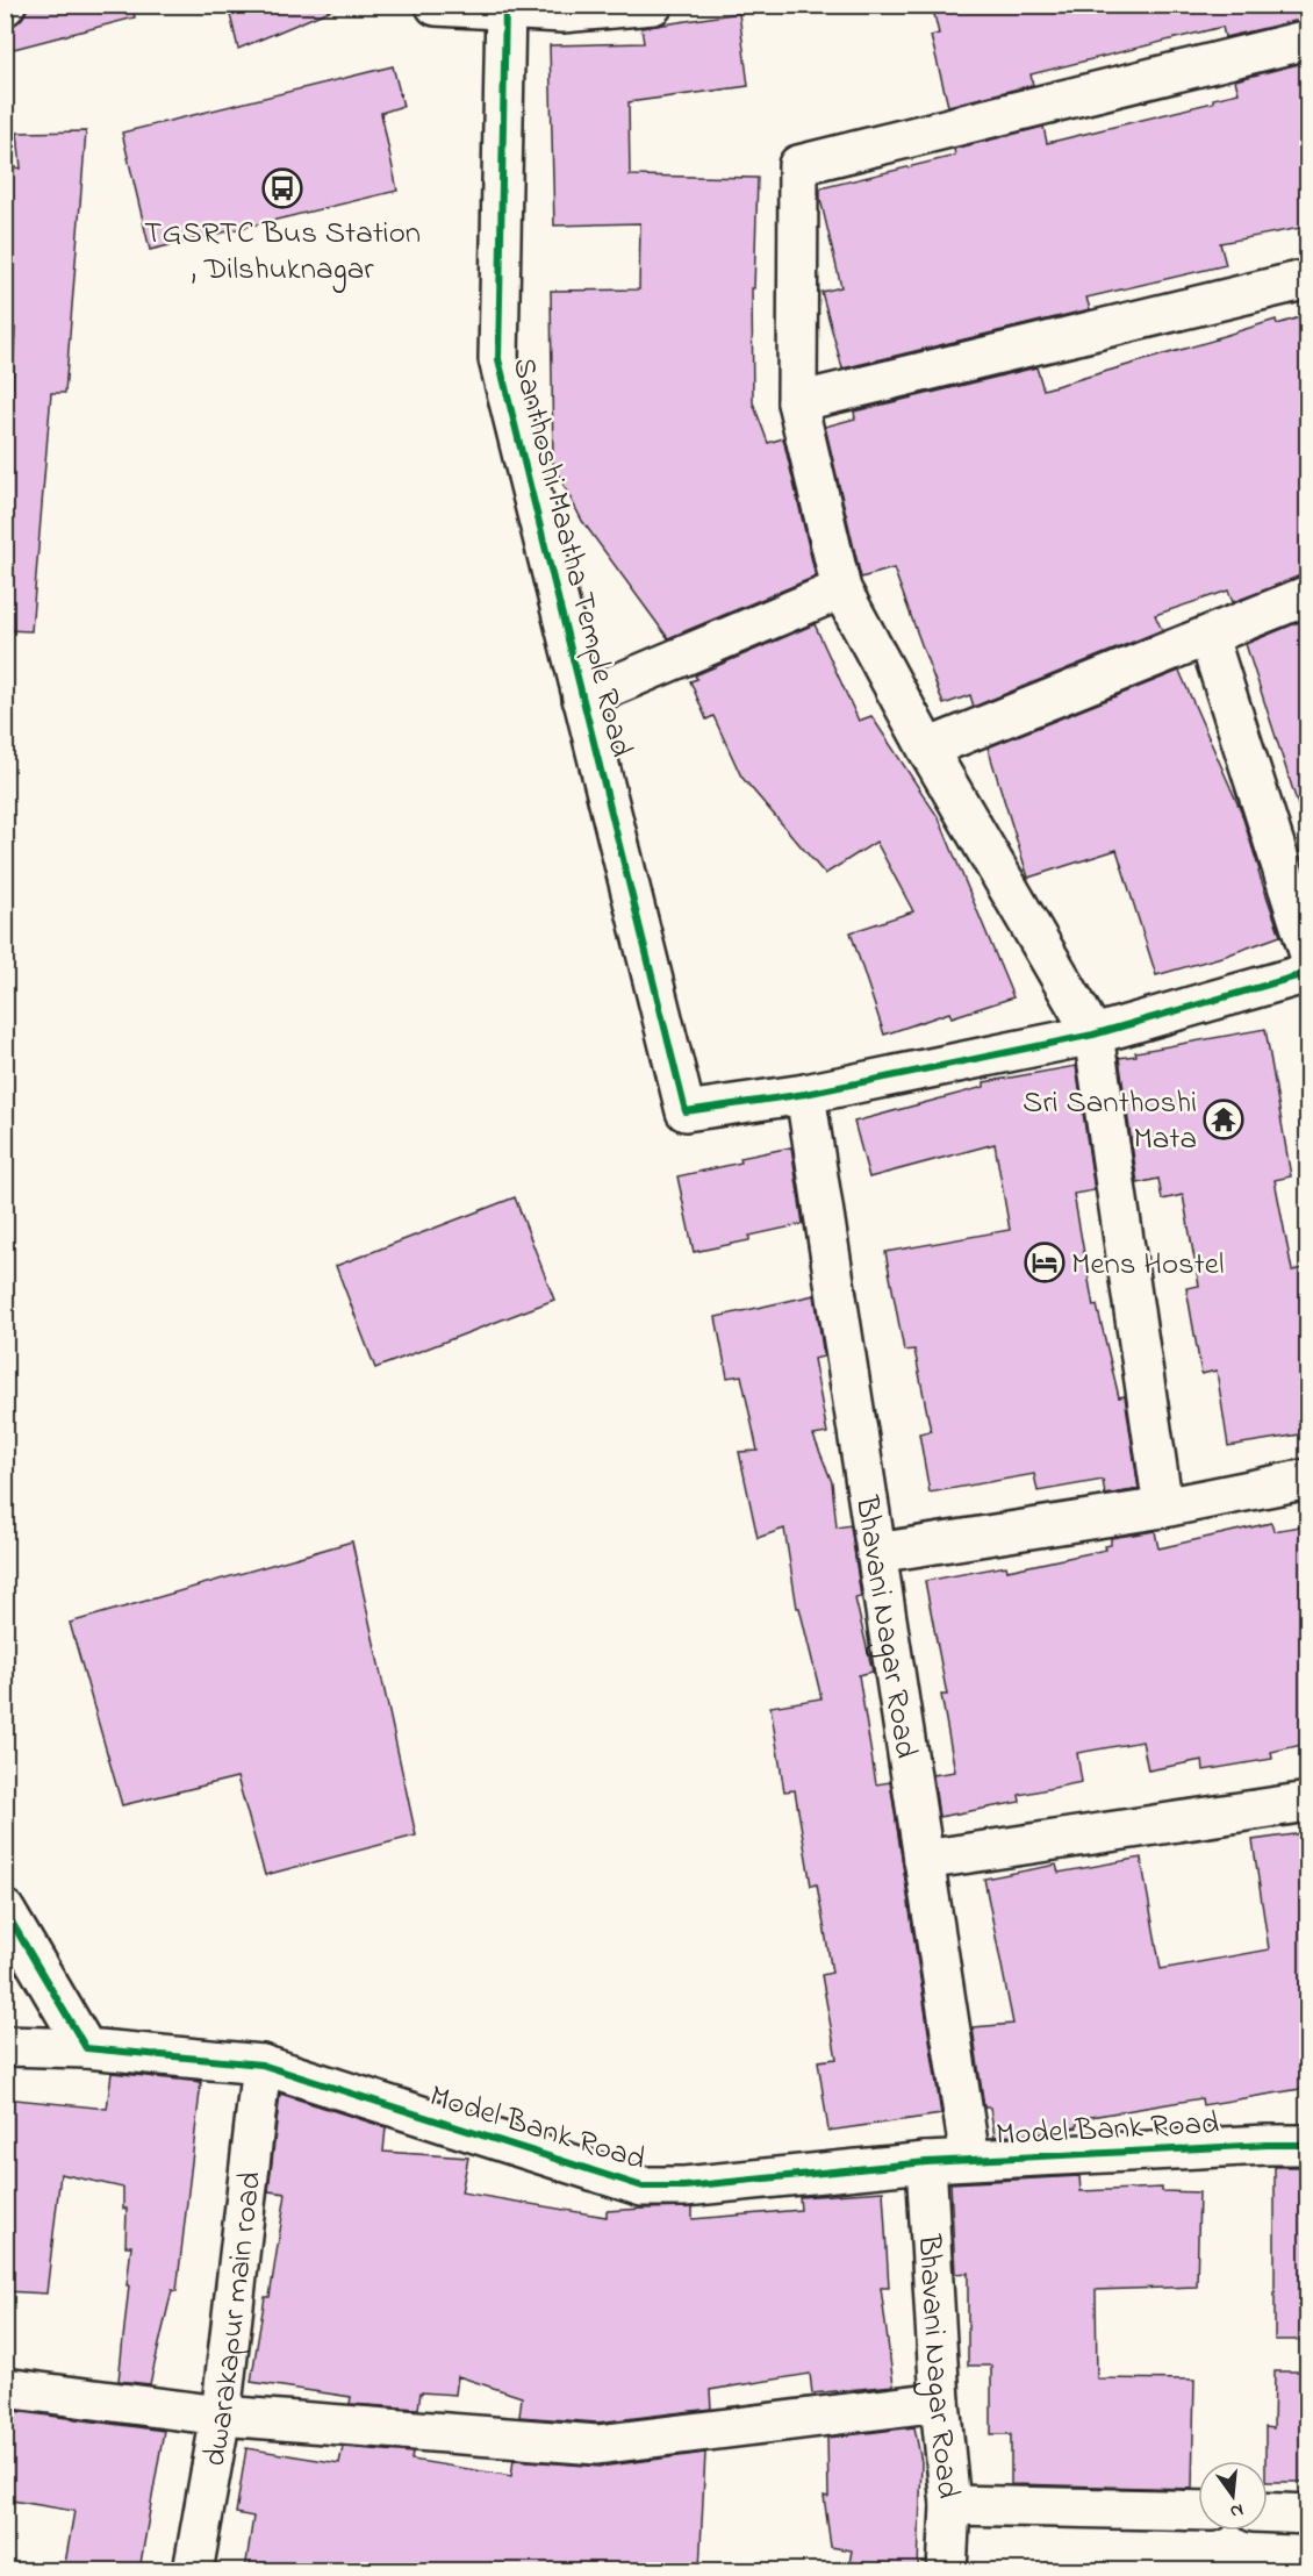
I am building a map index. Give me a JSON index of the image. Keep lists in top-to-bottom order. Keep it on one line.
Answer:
{"streets":{"street":["Santhoshi Maatha Temple Road","Bhavani Nagar Road","Model Bank Road","dwarakapur main road"]},"crossings":[["Santhoshi Maatha Temple Road","Bhavani Nagar Road"],["Bhavani Nagar Road","Model Bank Road"],["Model Bank Road","dwarakapur main road"]],"places":{"bus stop":["TGSRTC Bus Station , Dilshuknagar"],"temple":["Sri Santhoshi Mata"],"hotel":["Mens Hostel"]},"north":"bottom"}
